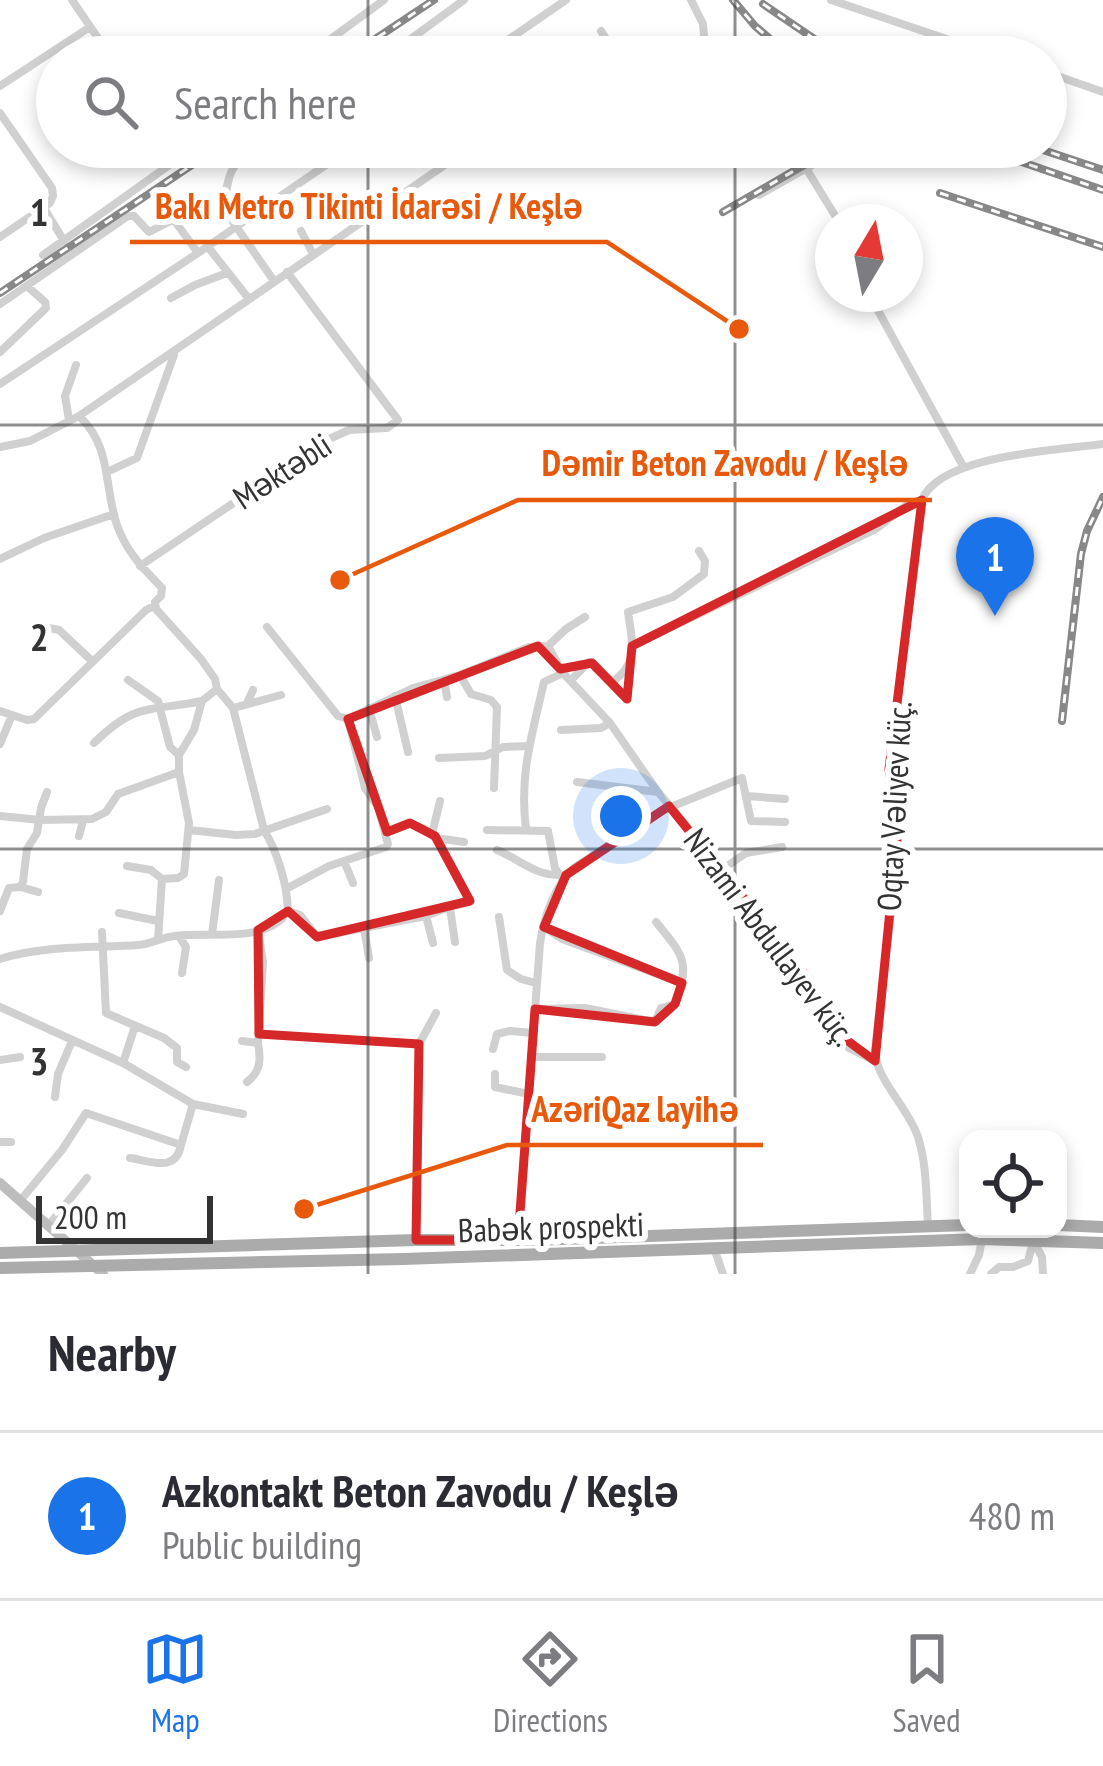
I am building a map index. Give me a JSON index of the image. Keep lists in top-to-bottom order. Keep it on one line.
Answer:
{"streets":{"main road":["Babək prospekti"],"street":["Məktəbli","Oqtay Vəliyev küç.","Nizami Abdullayev küç."]},"crossings":[["Oqtay Vəliyev küç.","Nizami Abdullayev küç."]],"places":["Bakı Metro Tikinti İdarəsi / Keşlə","Dəmir Beton Zavodu / Keşlə","AzəriQaz layihə"],"scale_bar":"200 m","north":"top","page":{"search":"Search here","pins":"1","scale":"200 m","heading":"Nearby","list":[{"mark":"1","name":"Azkontakt Beton Zavodu / Keşlə","note":"Public building","value":"480 m"}],"nav":["Map","Directions","Saved"]},"grid":{"rows":["1","2","3"]}}
